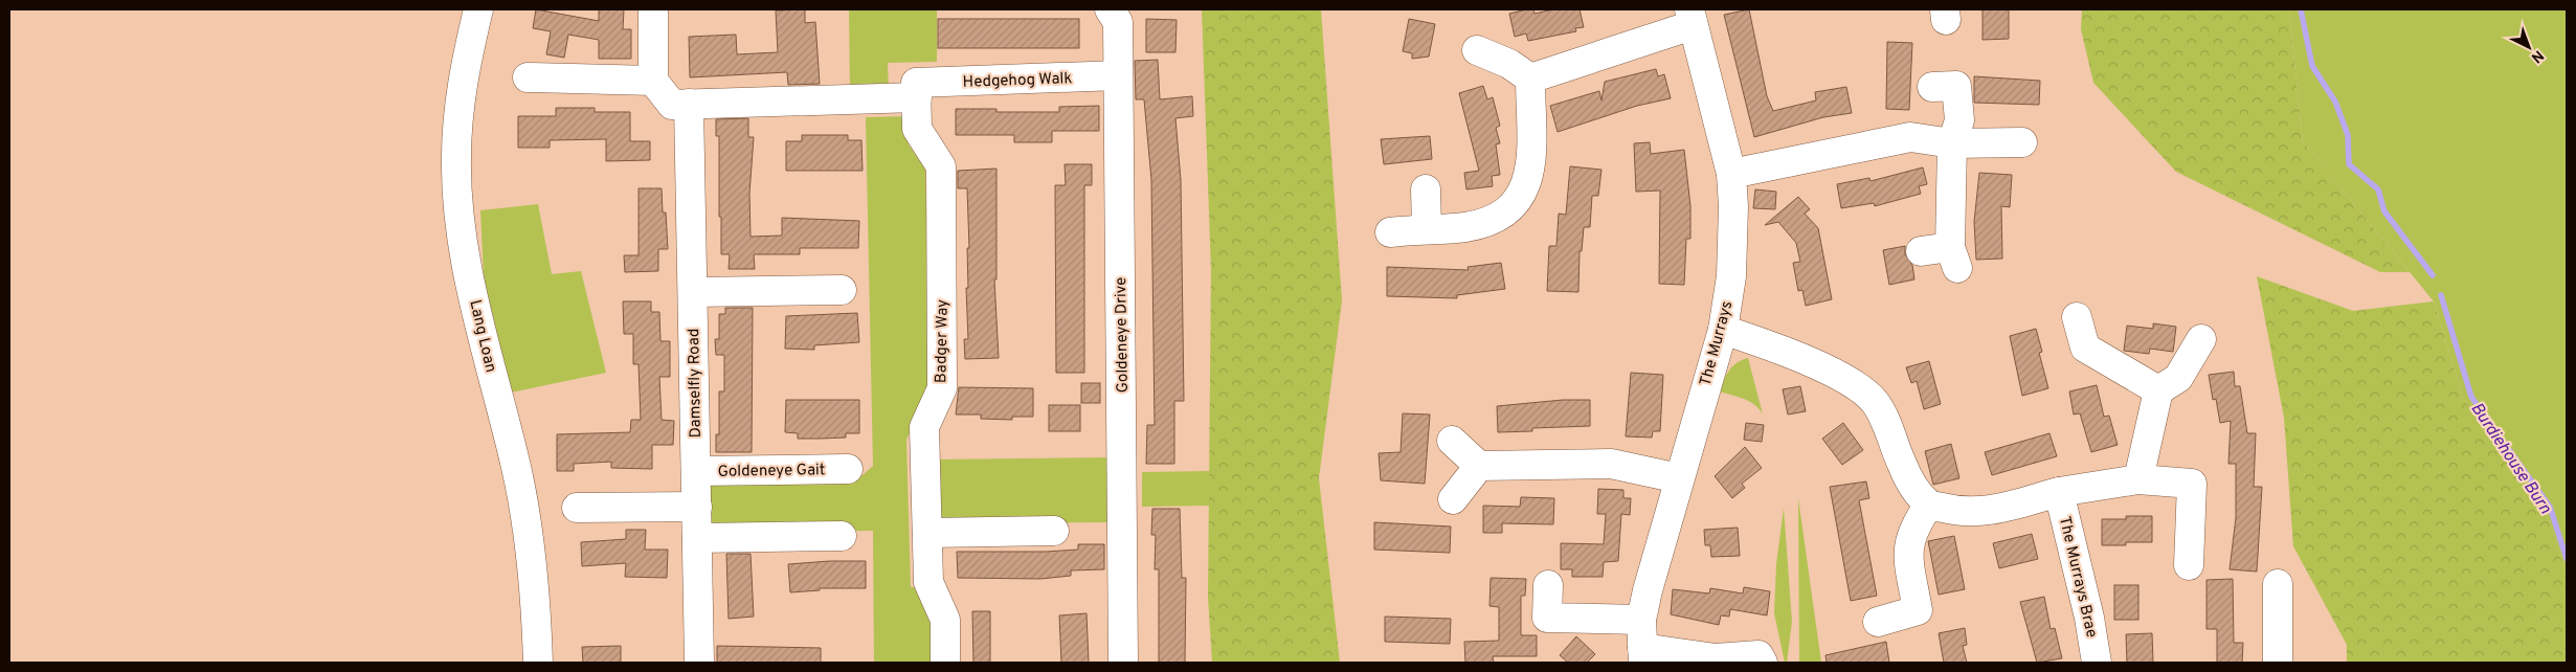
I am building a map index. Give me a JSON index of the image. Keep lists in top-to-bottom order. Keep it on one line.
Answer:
{"streets":{"street":["Hedgehog Walk","Goldeneye Drive","Lang Loan","Badger Way","The Murrays","Damselfly Road","Goldeneye Gait","The Murrays Brae"]},"crossings":[["Hedgehog Walk","Goldeneye Drive"],["Hedgehog Walk","Badger Way"],["Hedgehog Walk","Damselfly Road"],["Damselfly Road","Goldeneye Gait"]],"water":["Burdiehouse Burn"],"north":"bottom right"}
